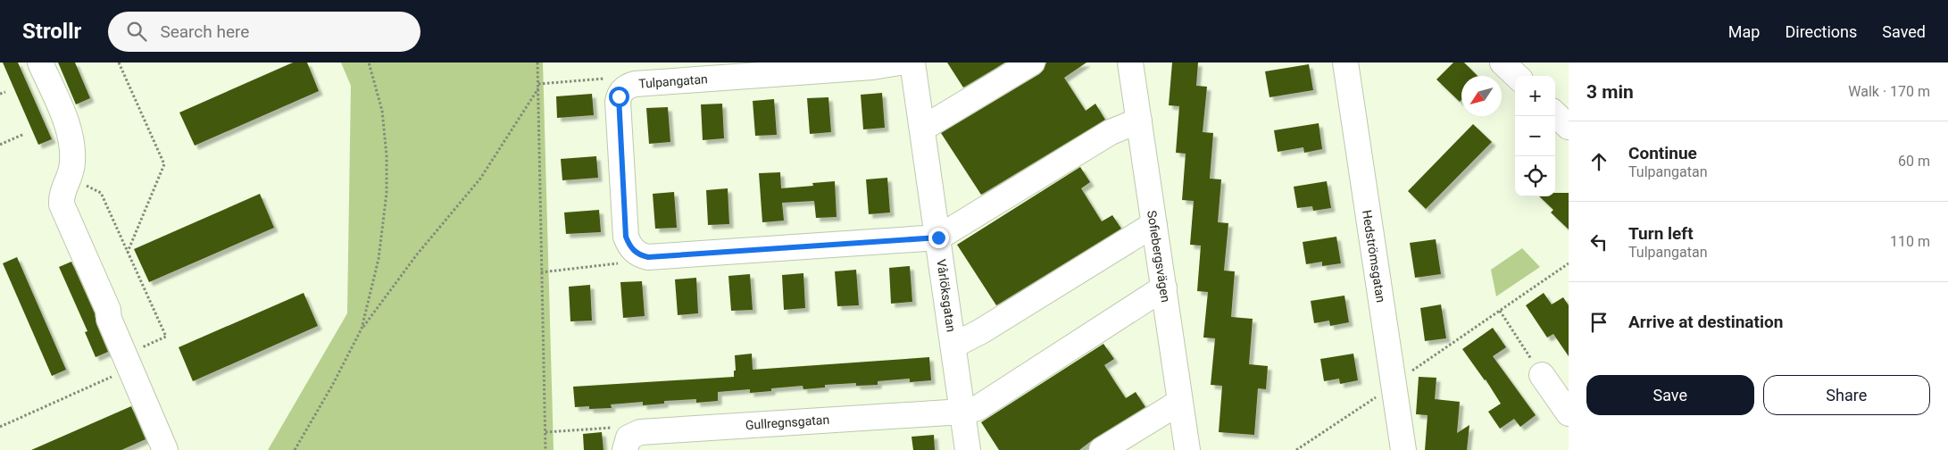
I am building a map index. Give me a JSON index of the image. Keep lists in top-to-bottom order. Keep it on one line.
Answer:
{"streets":{"street":["Tulpangatan","Sofiebergsvägen","Hedströmsgatan","Vårlöksgatan","Gullregnsgatan"]},"crossings":[["Sofiebergsvägen","Gullregnsgatan"],["Vårlöksgatan","Gullregnsgatan"]],"north":"bottom left","page":{"header":"Strollr","search":"Search here","nav":["Map","Directions","Saved"],"heading":["3 min","Walk · 170 m"],"map_buttons":["+","−"],"list":[["Continue","Tulpangatan","60 m"],["Turn left","Tulpangatan","110 m"],"Arrive at destination"],"buttons":["Save","Share"]}}
